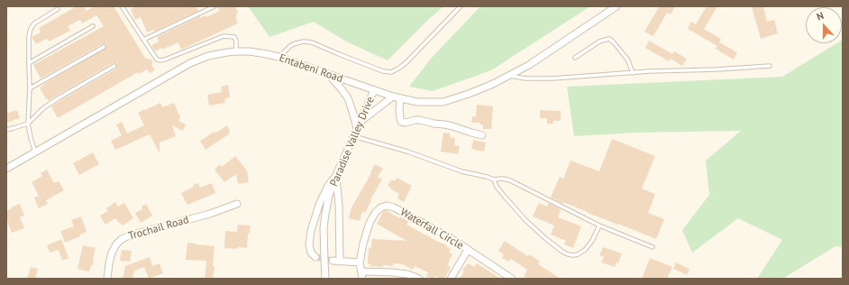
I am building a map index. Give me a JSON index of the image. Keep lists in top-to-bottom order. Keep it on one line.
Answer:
{"streets":{"street":["Entabeni Road","Paradise Valley Drive","Trochail Road","Waterfall Circle"]},"crossings":[["Entabeni Road","Paradise Valley Drive"]],"north":"top"}
